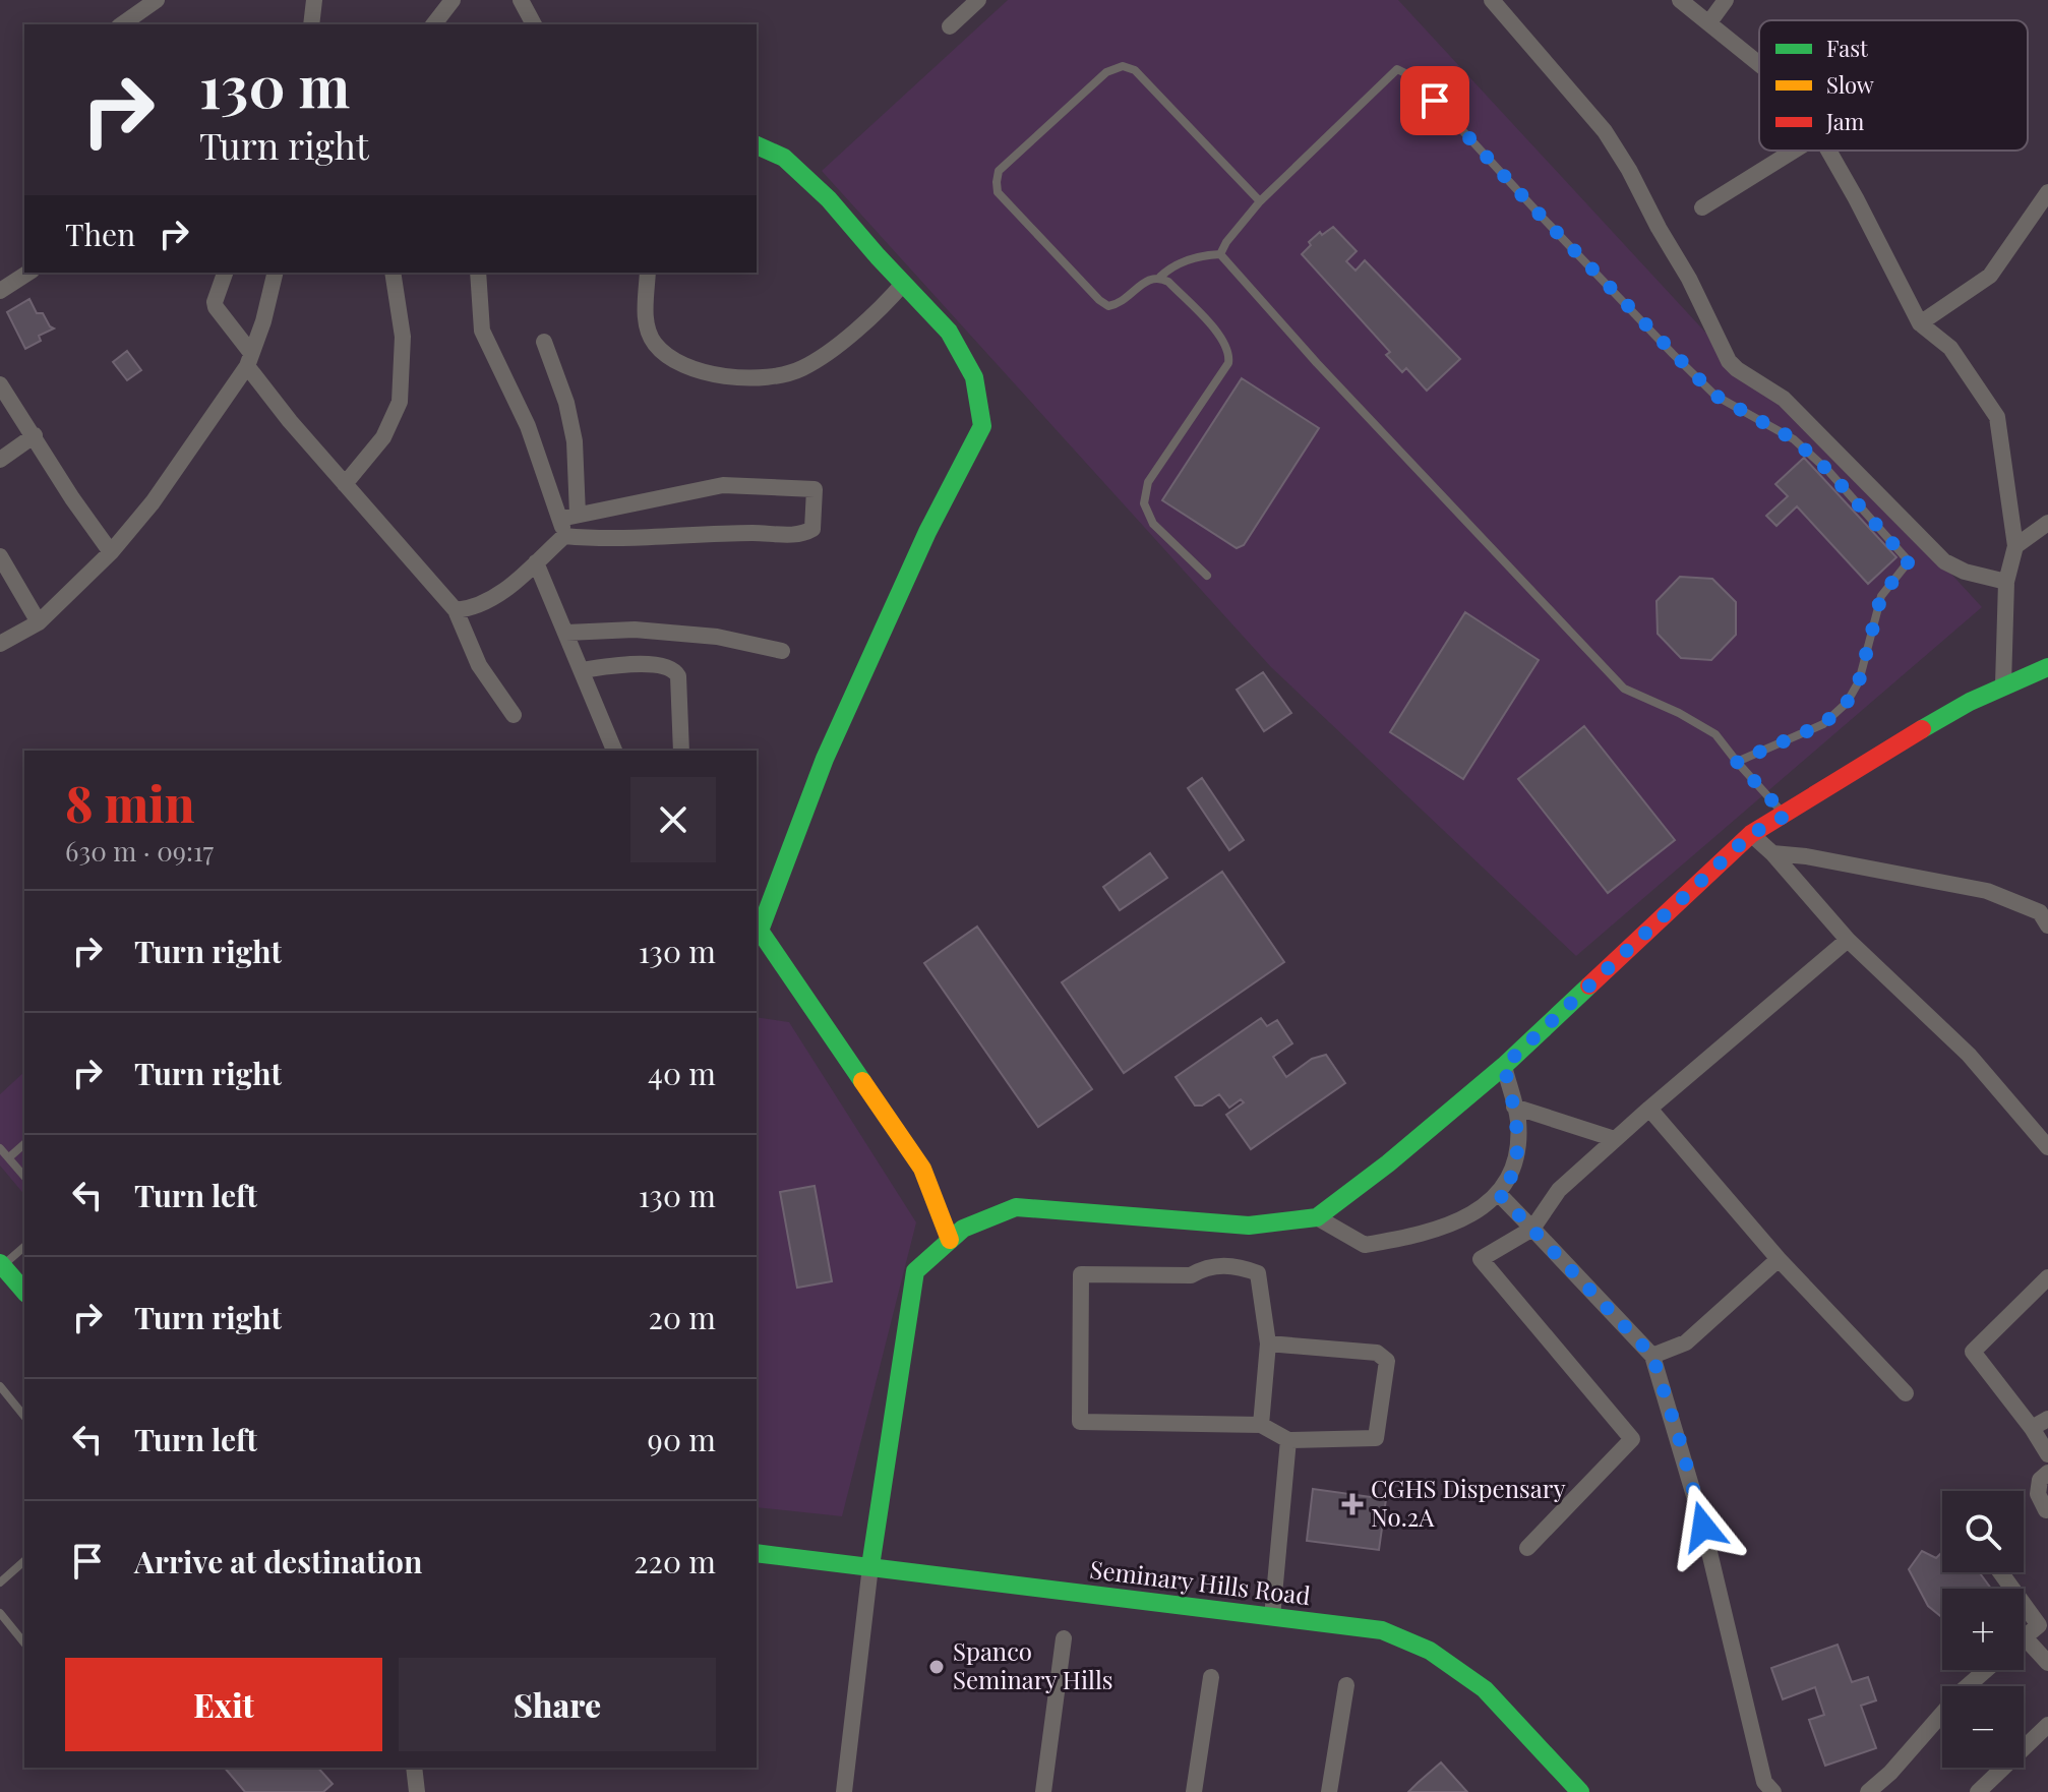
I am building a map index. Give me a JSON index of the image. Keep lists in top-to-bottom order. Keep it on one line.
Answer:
{"streets":{"street":["Seminary Hills Road"]},"places":{"health":["CGHS Dispensary No.2A"],"other":["Spanco Seminary Hills"]},"legend":["Fast","Slow","Jam"],"page":{"turn":["130 m","Turn right"],"then":"Then","heading":["8 min","630 m · 09:17"],"list":[{"name":"Turn right","value":"130 m"},{"name":"Turn right","value":"40 m"},{"name":"Turn left","value":"130 m"},{"name":"Turn right","value":"20 m"},{"name":"Turn left","value":"90 m"},{"name":"Arrive at destination","value":"220 m"}],"map_buttons":["+","−"],"buttons":["Exit","Share"]}}
